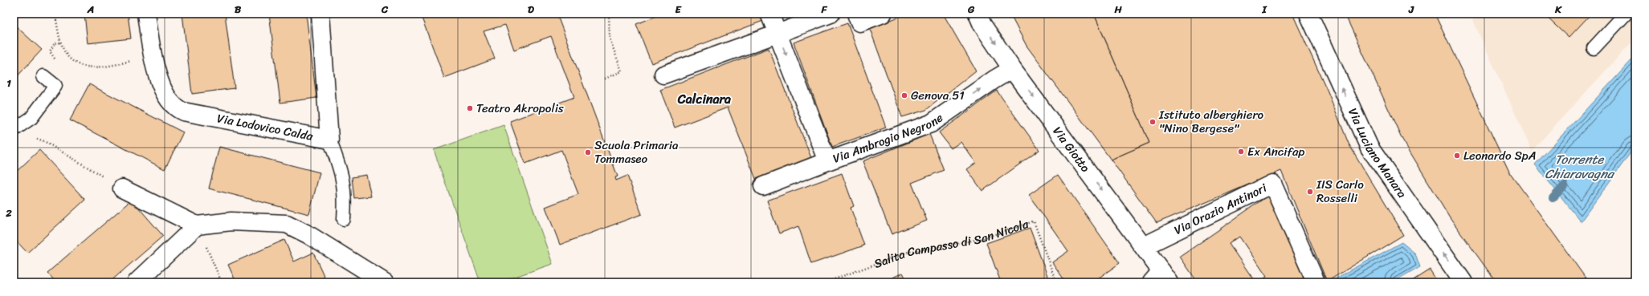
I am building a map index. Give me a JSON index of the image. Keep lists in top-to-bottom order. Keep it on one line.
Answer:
{"streets":{"street":["Via Lodovico Calda","Via Ambrogio Negrone","Via Giotto","Via Luciano Manara","Via Orazio Antinori"],"path":["Salita Campasso di San Nicola"]},"crossings":[["Via Ambrogio Negrone","Via Giotto"],["Via Giotto","Via Orazio Antinori"]],"one_way":["Via Giotto","Via Luciano Manara"],"districts":["Calcinara"],"water":["Torrente Chiaravagna"],"places":["Genova 51","Teatro Akropolis","Istituto alberghiero \"Nino Bergese\"","Ex Ancifap","Scuola Primaria Tommaseo","Leonardo SpA","IIS Carlo Rosselli"],"grid":{"columns":["A","B","C","D","E","F","G","H","I","J","K"],"rows":["1","2"]}}
